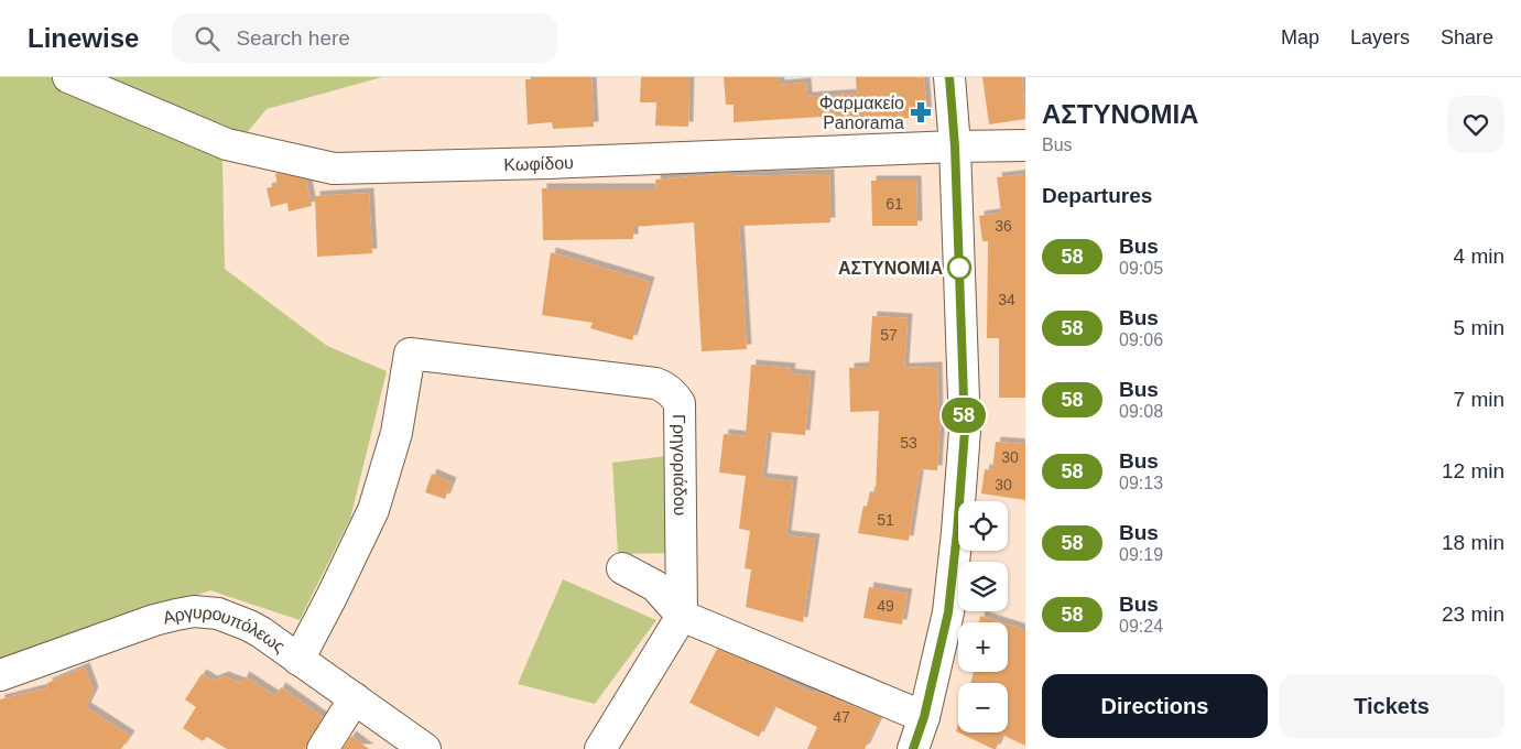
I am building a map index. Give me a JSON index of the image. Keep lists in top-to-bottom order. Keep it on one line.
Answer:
{"streets":{"street":["Κωφίδου","Γρηγοριάδου","Αργυρουπόλεως"]},"crossings":[["Γρηγοριάδου","Αργυρουπόλεως"]],"places":{"pharmacy":["Φαρμακείο Panorama"],"other":["ΑΣΤΥΝΟΜΙΑ"]},"lines":["bus line 58"],"house_numbers":["61","36","34","57","53","30","30","51","49","47"],"page":{"header":"Linewise","search":"Search here","nav":["Map","Layers","Share"],"on_map":"58","heading":[["ΑΣΤΥΝΟΜΙΑ","Bus"],"Departures"],"list":[{"mark":"58","name":"Bus","note":"09:05","value":"4 min"},{"mark":"58","name":"Bus","note":"09:06","value":"5 min"},{"mark":"58","name":"Bus","note":"09:08","value":"7 min"},{"mark":"58","name":"Bus","note":"09:13","value":"12 min"},{"mark":"58","name":"Bus","note":"09:19","value":"18 min"},{"mark":"58","name":"Bus","note":"09:24","value":"23 min"}],"map_buttons":["+","−"],"buttons":["Directions","Tickets"]}}
